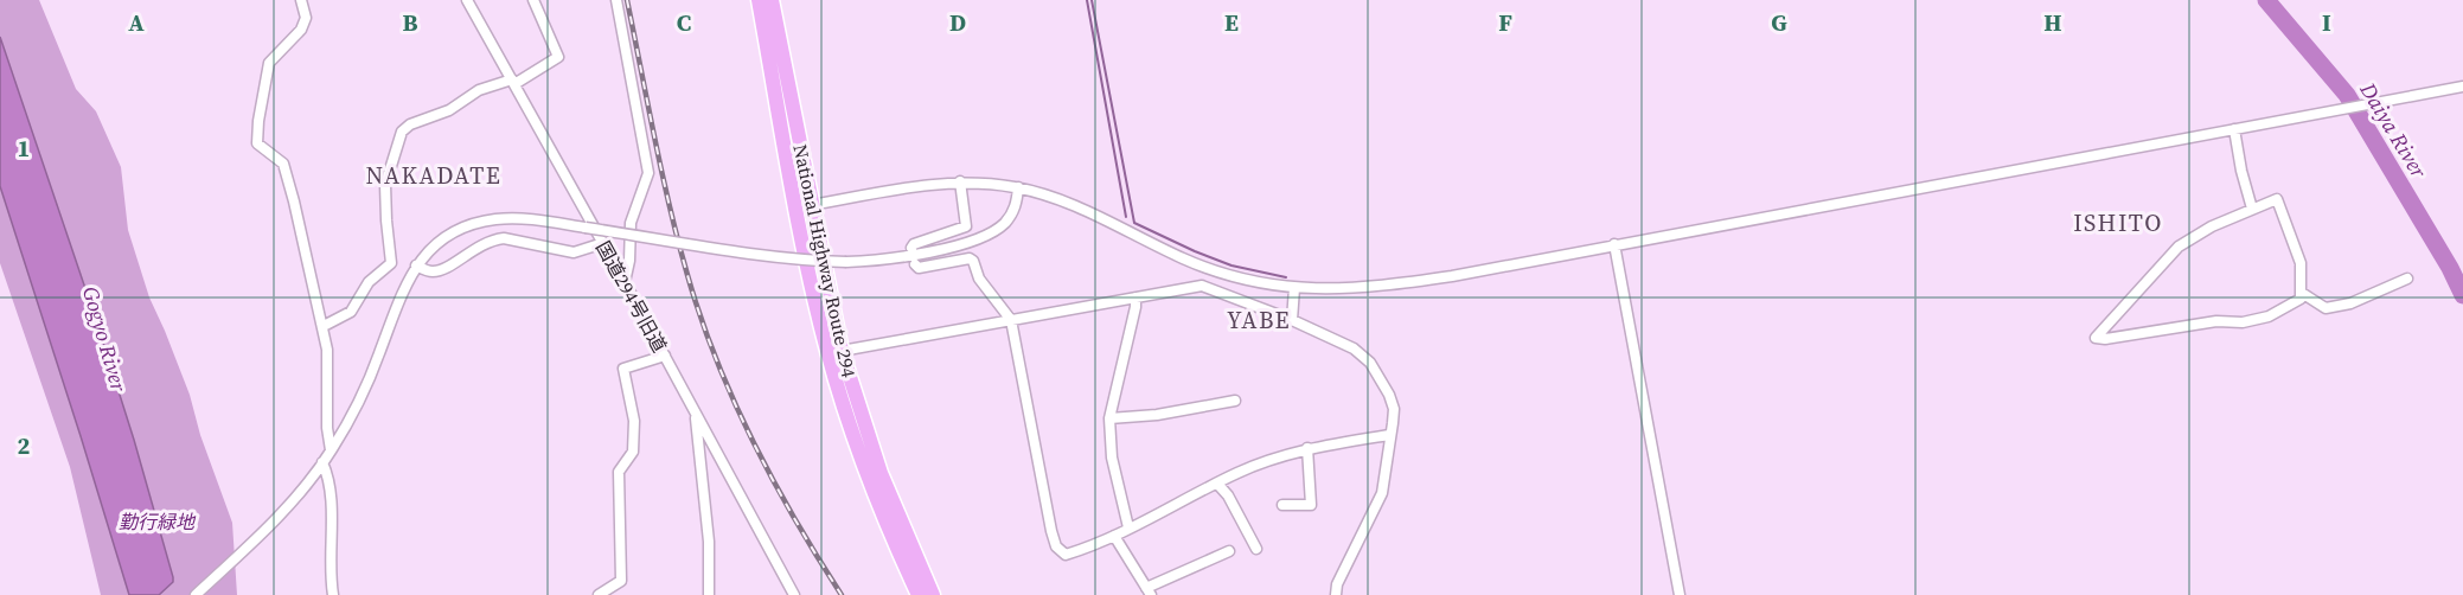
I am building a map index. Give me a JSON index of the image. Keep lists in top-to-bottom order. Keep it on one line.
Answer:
{"streets":{"highway":["National Highway Route 294"],"street":["国道294号旧道"]},"districts":["NAKADATE","ISHITO","YABE"],"water":["Daiya River","Gogyo River"],"parks":["勤行緑地"],"grid":{"columns":["A","B","C","D","E","F","G","H","I"],"rows":["1","2"]}}
